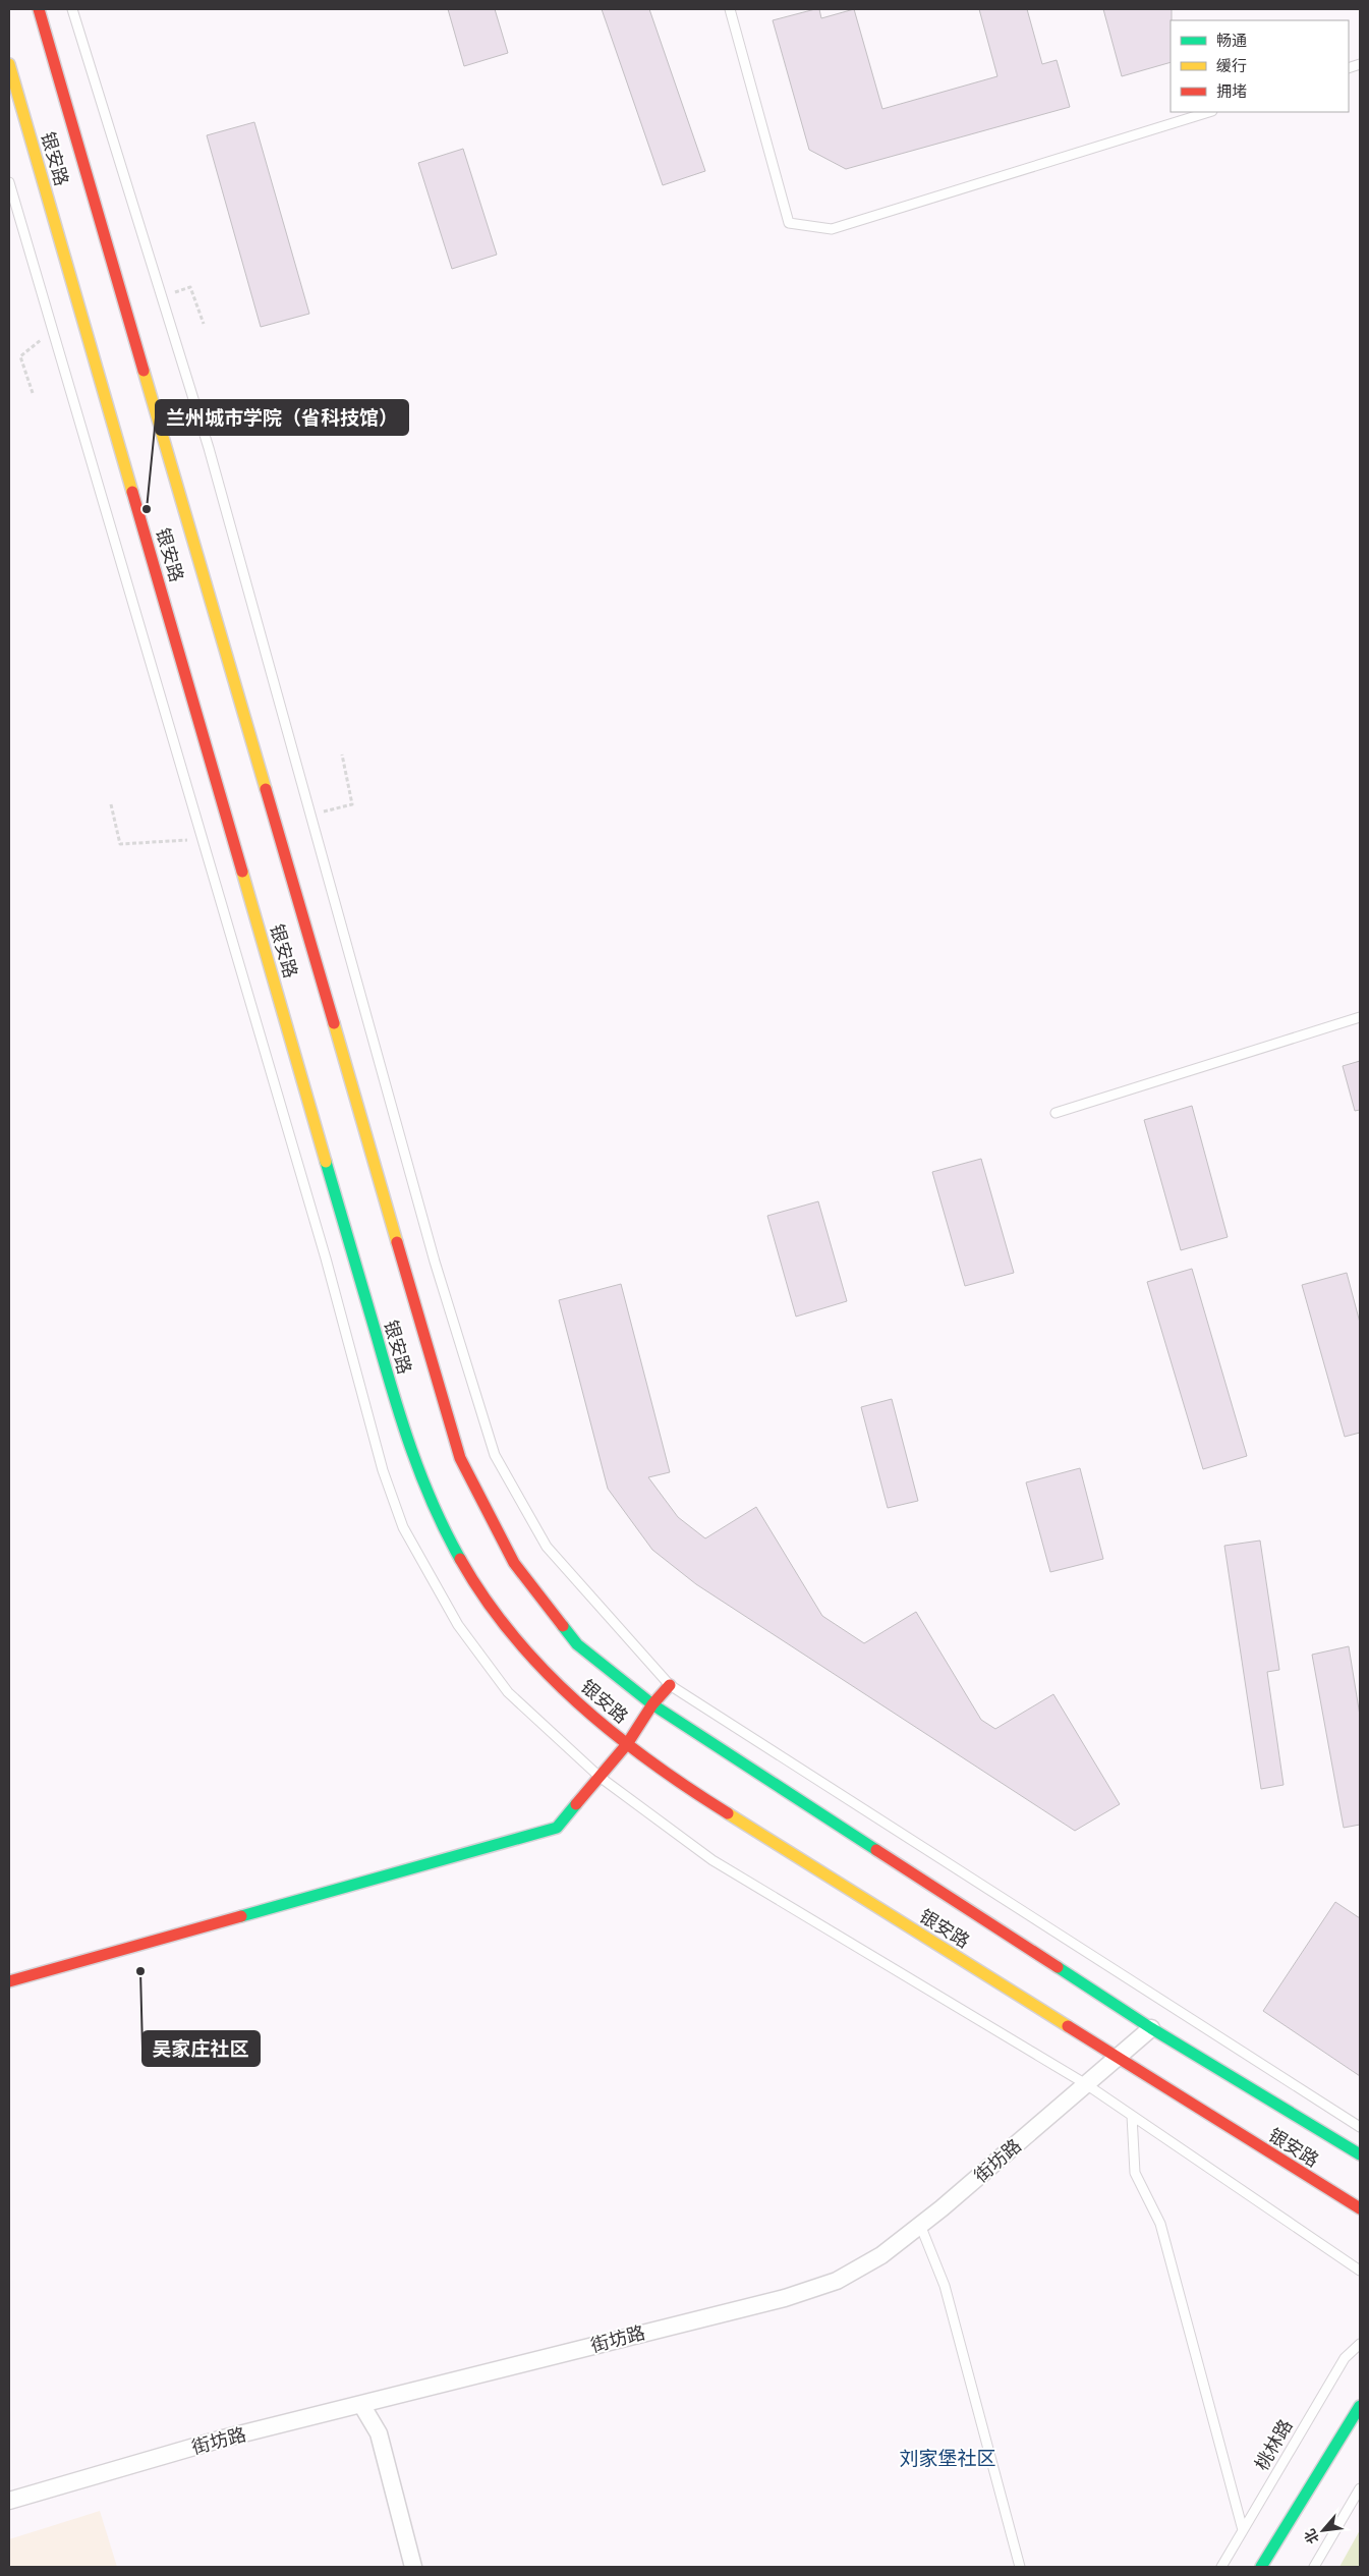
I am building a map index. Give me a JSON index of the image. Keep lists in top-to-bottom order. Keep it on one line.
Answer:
{"streets":{"main road":["银安路"],"street":["街坊路"],"lane":["桃林路"]},"crossings":[["银安路","街坊路"]],"districts":["刘家堡社区"],"places":["兰州城市学院（省科技馆）","吴家庄社区"],"legend":["畅通","缓行","拥堵"],"north":"bottom left"}
